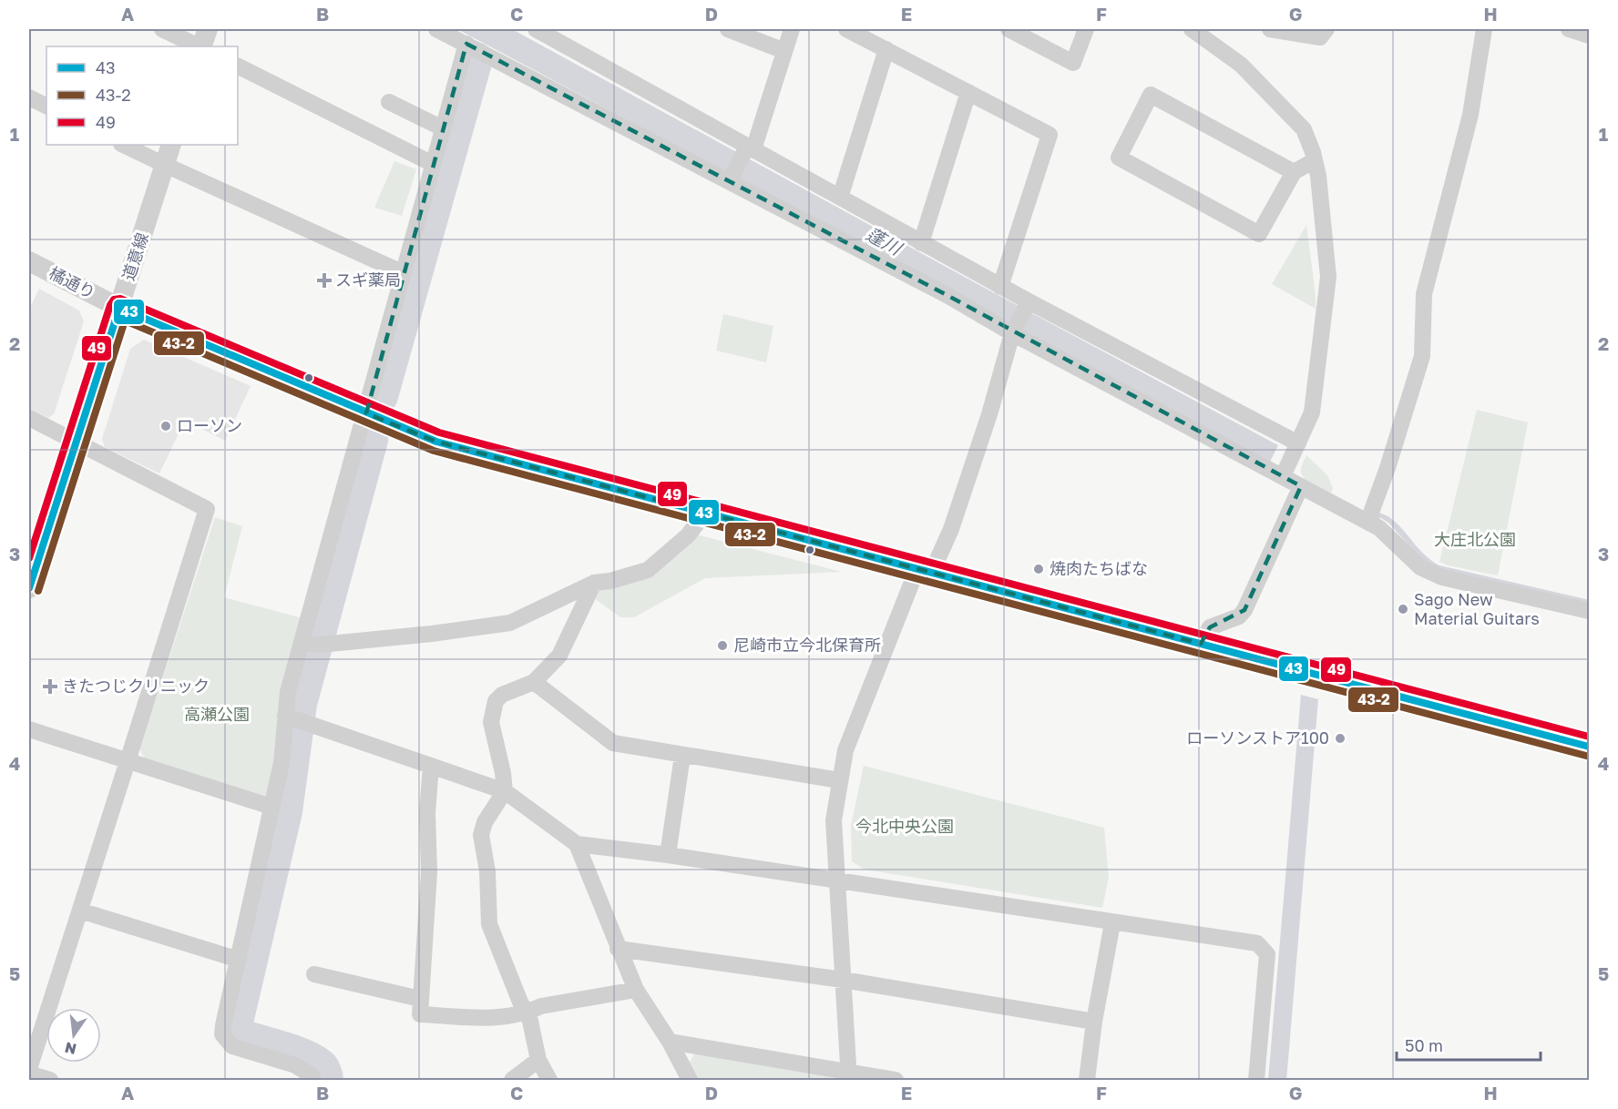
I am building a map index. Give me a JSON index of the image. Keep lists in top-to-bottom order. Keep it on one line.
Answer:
{"streets":{"street":["道意線","橘通り"]},"crossings":[["道意線","橘通り"]],"water":["蓬川"],"parks":["大庄北公園","高瀬公園","今北中央公園"],"places":{"health":["スギ薬局","きたつじクリニック"],"other":["ローソン","焼肉たちばな","Sago New Material Guitars","尼崎市立今北保育所","ローソンストア100"]},"lines":["transit line 49","transit line 43","transit line 43-2"],"legend":["43","43-2","49"],"scale_bar":"50 m","north":"bottom","grid":{"columns":["A","B","C","D","E","F","G","H"],"rows":["1","2","3","4","5"]}}
